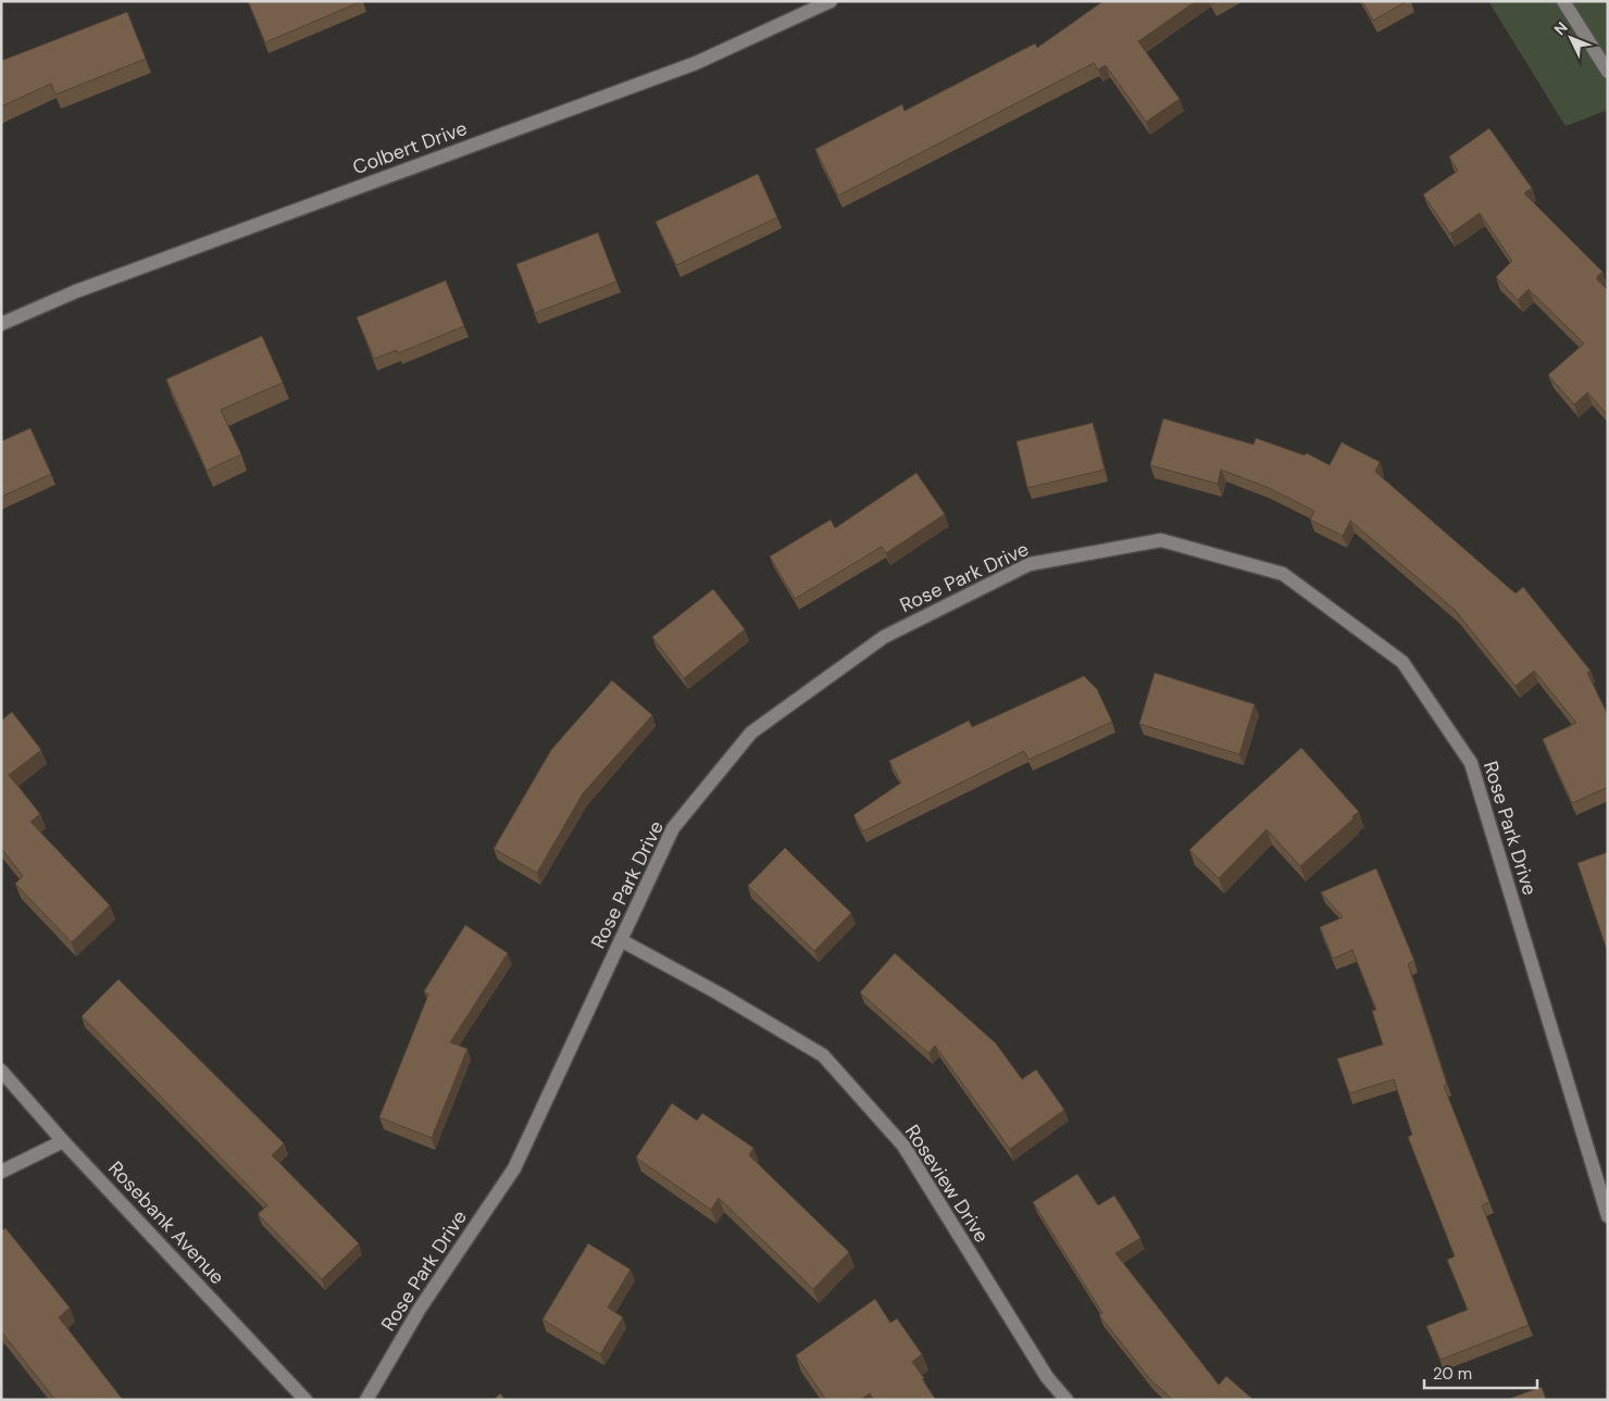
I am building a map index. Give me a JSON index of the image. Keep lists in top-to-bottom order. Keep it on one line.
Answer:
{"streets":{"street":["Colbert Drive","Rose Park Drive","Roseview Drive","Rosebank Avenue"]},"crossings":[["Rose Park Drive","Roseview Drive"]],"scale_bar":"20 m","north":"top left"}
